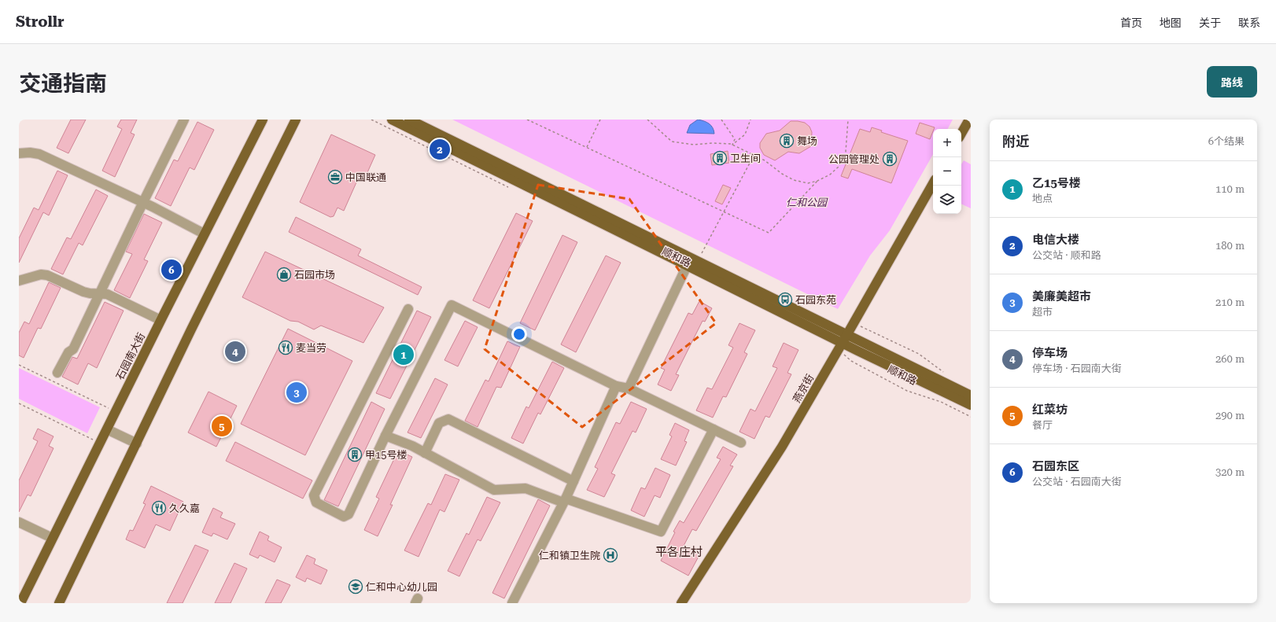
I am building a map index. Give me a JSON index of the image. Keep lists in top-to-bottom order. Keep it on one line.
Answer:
{"streets":{"main road":["顺和路","石园南大街","燕京街"]},"crossings":[["顺和路","燕京街"]],"districts":["平各庄村"],"parks":["仁和公园"],"places":{"building":["舞场","卫生间","公园管理处","甲15号楼"],"office":["中国联通"],"shop":["石园市场"],"bus stop":["石园东苑"],"restaurant":["麦当劳","久久嘉"],"hospital":["仁和镇卫生院"],"school or university":["仁和中心幼儿园"]},"page":{"header":"Strollr","nav":["首页","地图","关于","联系"],"title":"交通指南","buttons":"路线","heading":["附近","6个结果"],"map_buttons":["+","−"],"pins":["2","6","4","1","3","5"],"list":[{"mark":"1","name":"乙15号楼","note":"地点","value":"110 m"},{"mark":"2","name":"电信大楼","note":"公交站 · 顺和路","value":"180 m"},{"mark":"3","name":"美廉美超市","note":"超市","value":"210 m"},{"mark":"4","name":"停车场","note":"停车场 · 石园南大街","value":"260 m"},{"mark":"5","name":"红菜坊","note":"餐厅","value":"290 m"},{"mark":"6","name":"石园东区","note":"公交站 · 石园南大街","value":"320 m"}]}}
